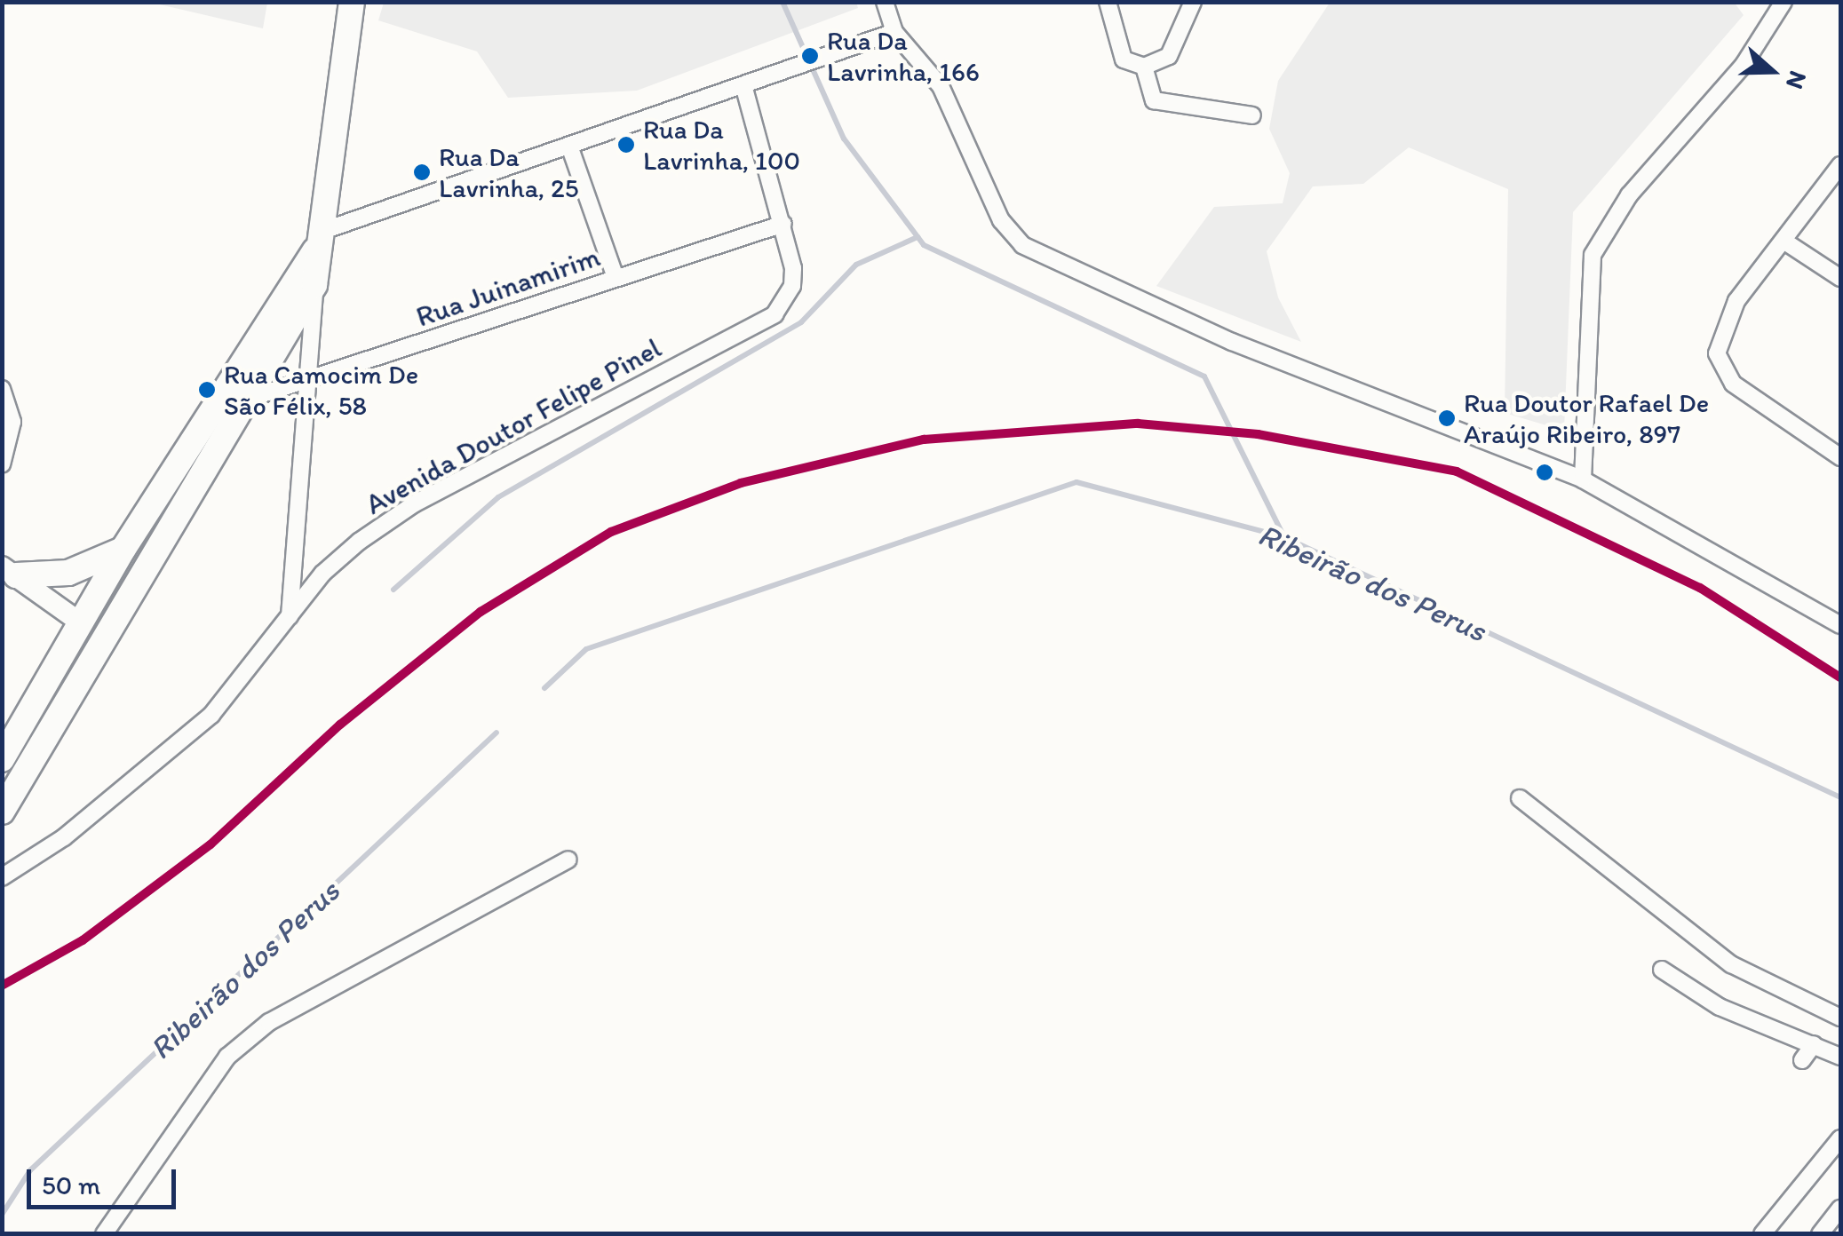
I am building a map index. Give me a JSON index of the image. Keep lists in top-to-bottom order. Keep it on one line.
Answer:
{"streets":{"street":["Rua Juinamirim","Avenida Doutor Felipe Pinel"]},"crossings":[["Rua Juinamirim","Avenida Doutor Felipe Pinel"]],"water":["Ribeirão dos Perus"],"places":["Rua Da Lavrinha, 166","Rua Da Lavrinha, 100","Rua Da Lavrinha, 25","Rua Camocim De São Félix, 58","Rua Doutor Rafael De Araújo Ribeiro, 897"],"scale_bar":"50 m","north":"right"}
